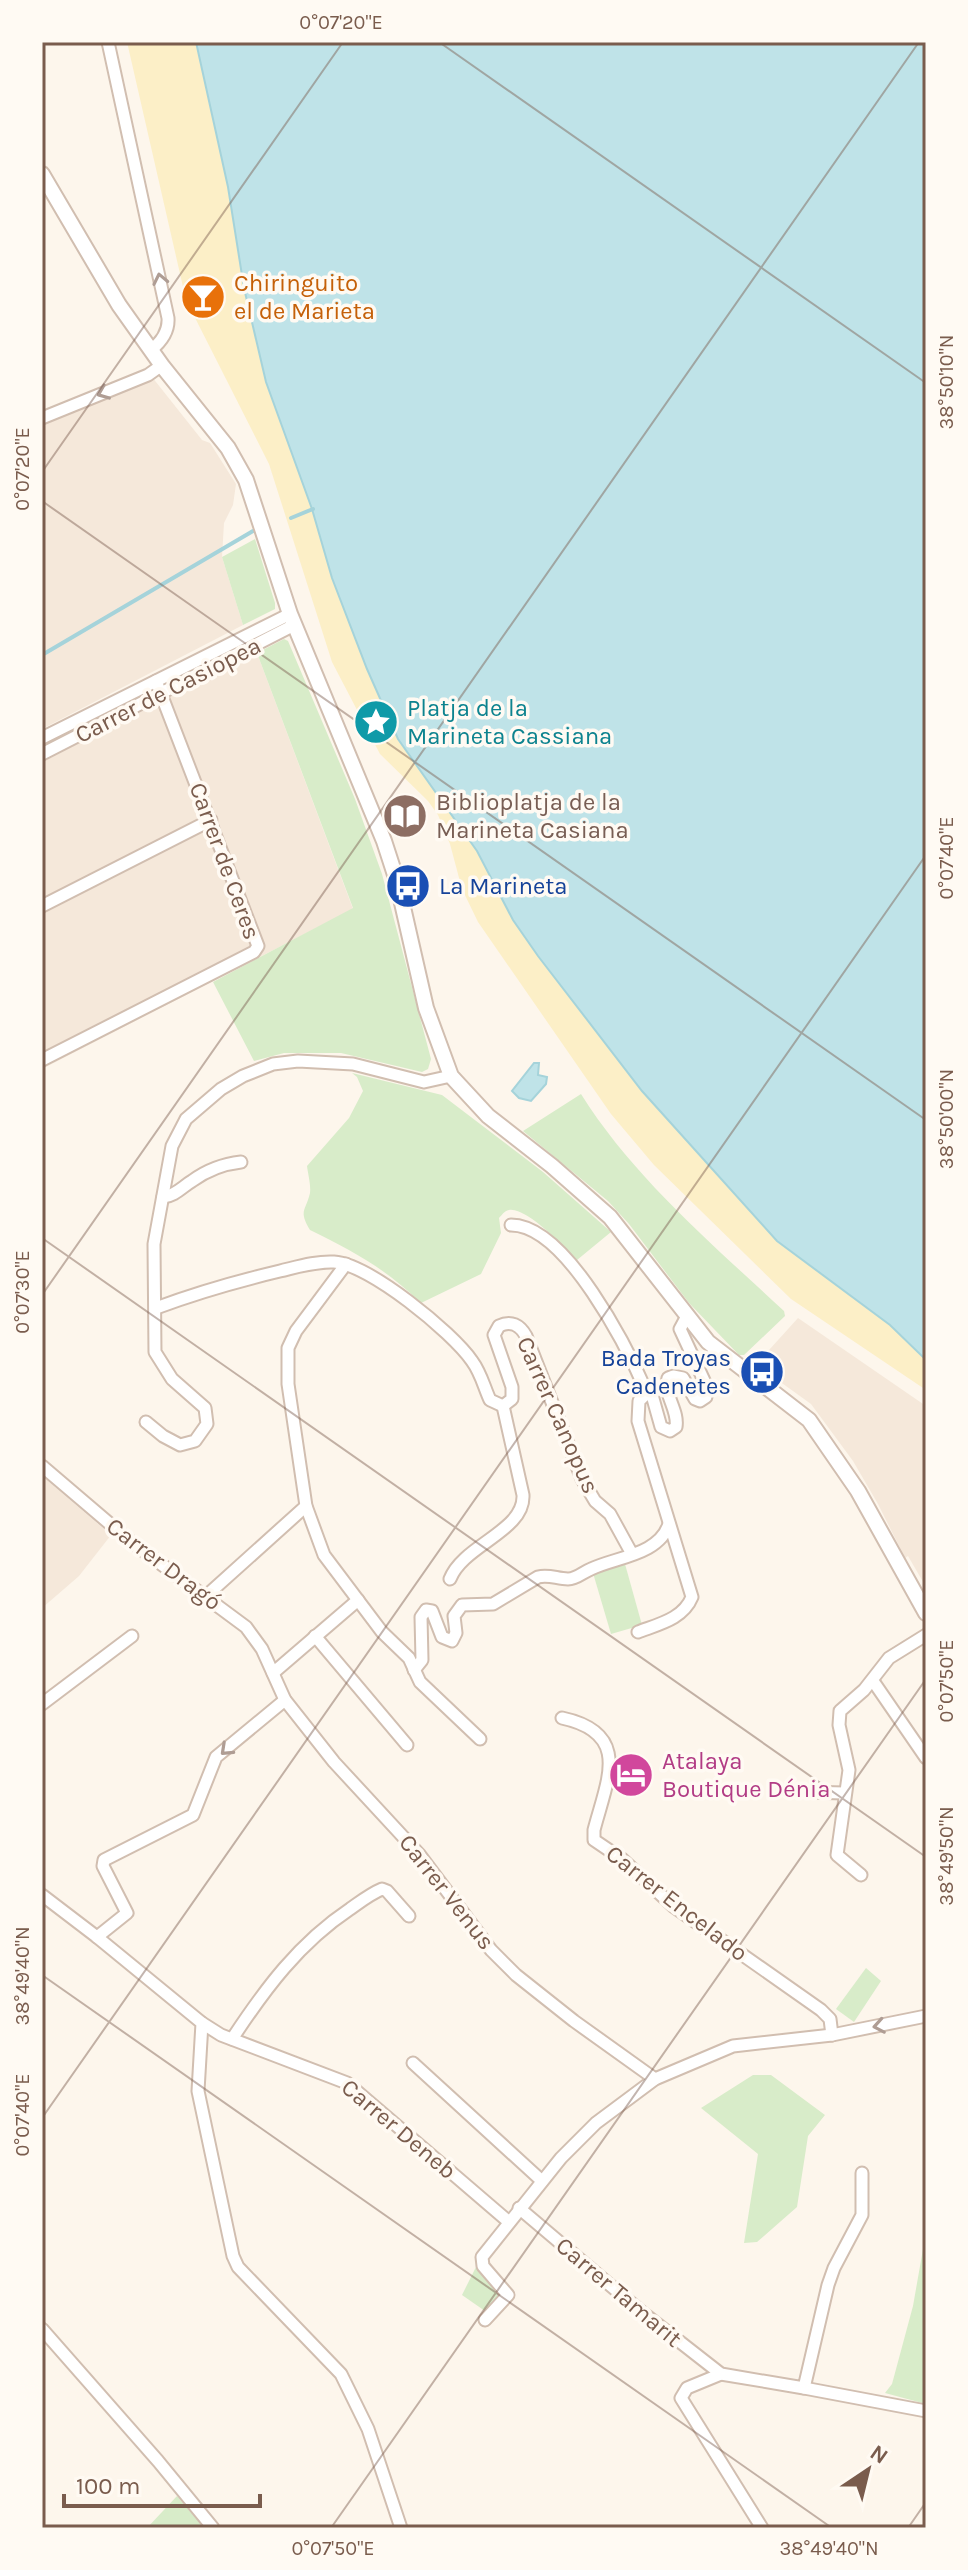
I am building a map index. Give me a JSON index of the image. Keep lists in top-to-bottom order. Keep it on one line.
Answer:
{"streets":{"street":["Carrer de Casiopea","Carrer de Ceres","Carrer Canopus","Carrer Dragó","Carrer Venus","Carrer Encelado","Carrer Deneb","Carrer Tamarit"]},"crossings":[["Carrer de Casiopea","Carrer de Ceres"],["Carrer Dragó","Carrer Venus"]],"places":{"bar":["Chiringuito el de Marieta"],"place":["Platja de la Marineta Cassiana"],"library":["Biblioplatja de la Marineta Casiana"],"bus stop":["La Marineta","Bada Troyas Cadenetes"],"hotel":["Atalaya Boutique Dénia"]},"scale_bar":"100 m","north":"top right","coordinates":["0°07'20\"E","38°50'10\"N","0°07'40\"E","38°50'00\"N","0°07'30\"E","0°07'50\"E","38°49'50\"N","38°49'40\"N"]}
